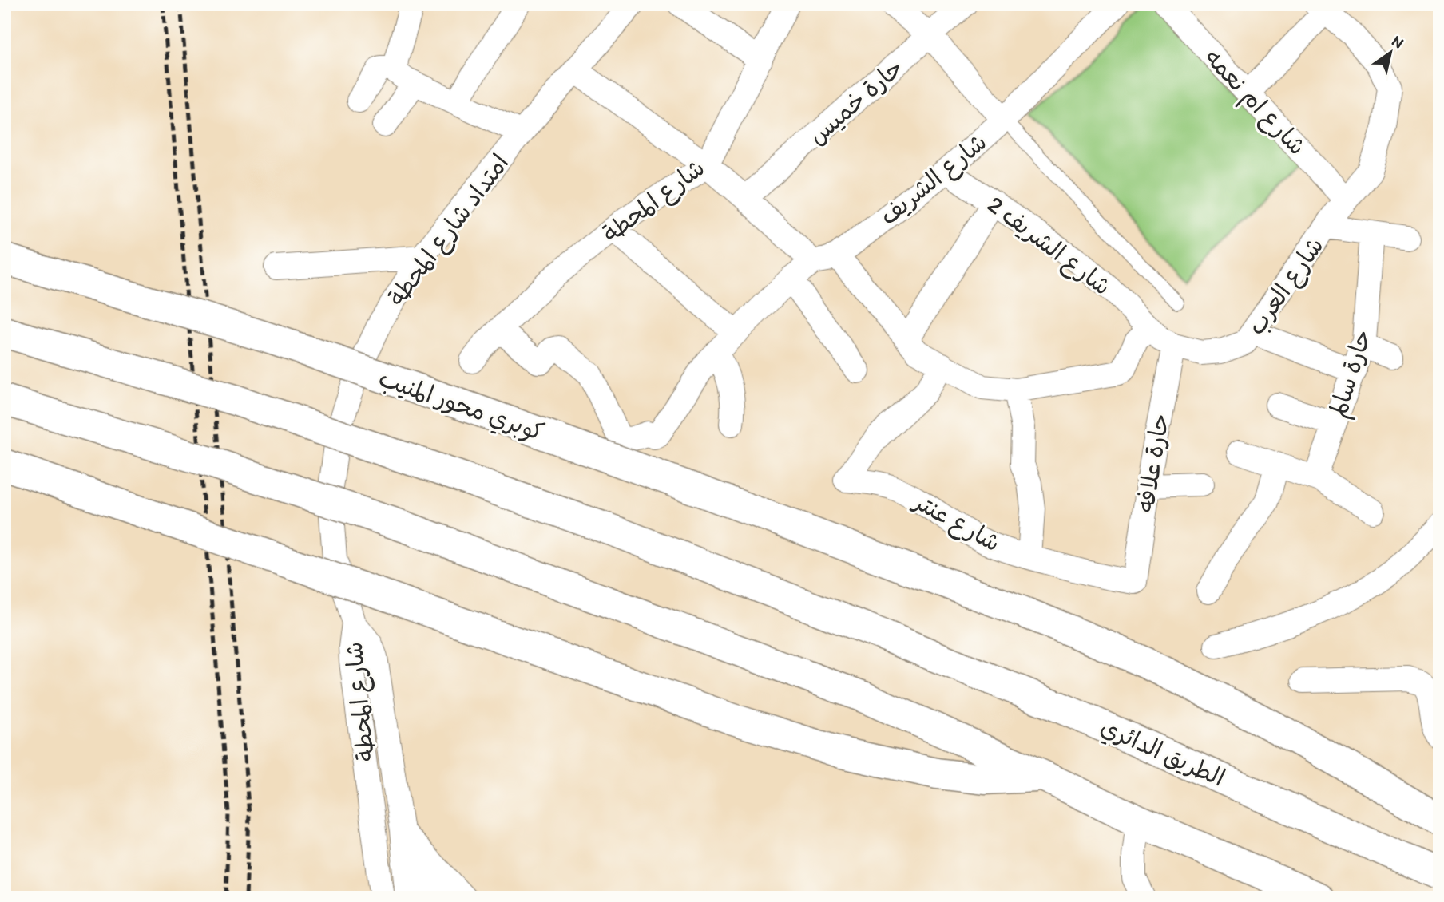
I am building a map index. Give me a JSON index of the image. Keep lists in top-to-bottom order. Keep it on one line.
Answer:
{"streets":{"highway":["كوبري محور المنيب","الطريق الدائري"],"street":["حارة خميس","شارع ام نعمه","شارع الشريف","شارع المحطة","امتداد شارع المحطة","شارع الشريف 2","شارع العرب","حارة سالم","حارة علافه","شارع عنتر"]},"crossings":[["شارع ام نعمه","شارع العرب"],["شارع الشريف","شارع المحطة"],["شارع الشريف","شارع الشريف 2"],["شارع المحطة","امتداد شارع المحطة"],["شارع الشريف 2","شارع العرب"],["شارع الشريف 2","حارة علافه"],["شارع العرب","حارة علافه"],["حارة علافه","شارع عنتر"]],"north":"top right"}
